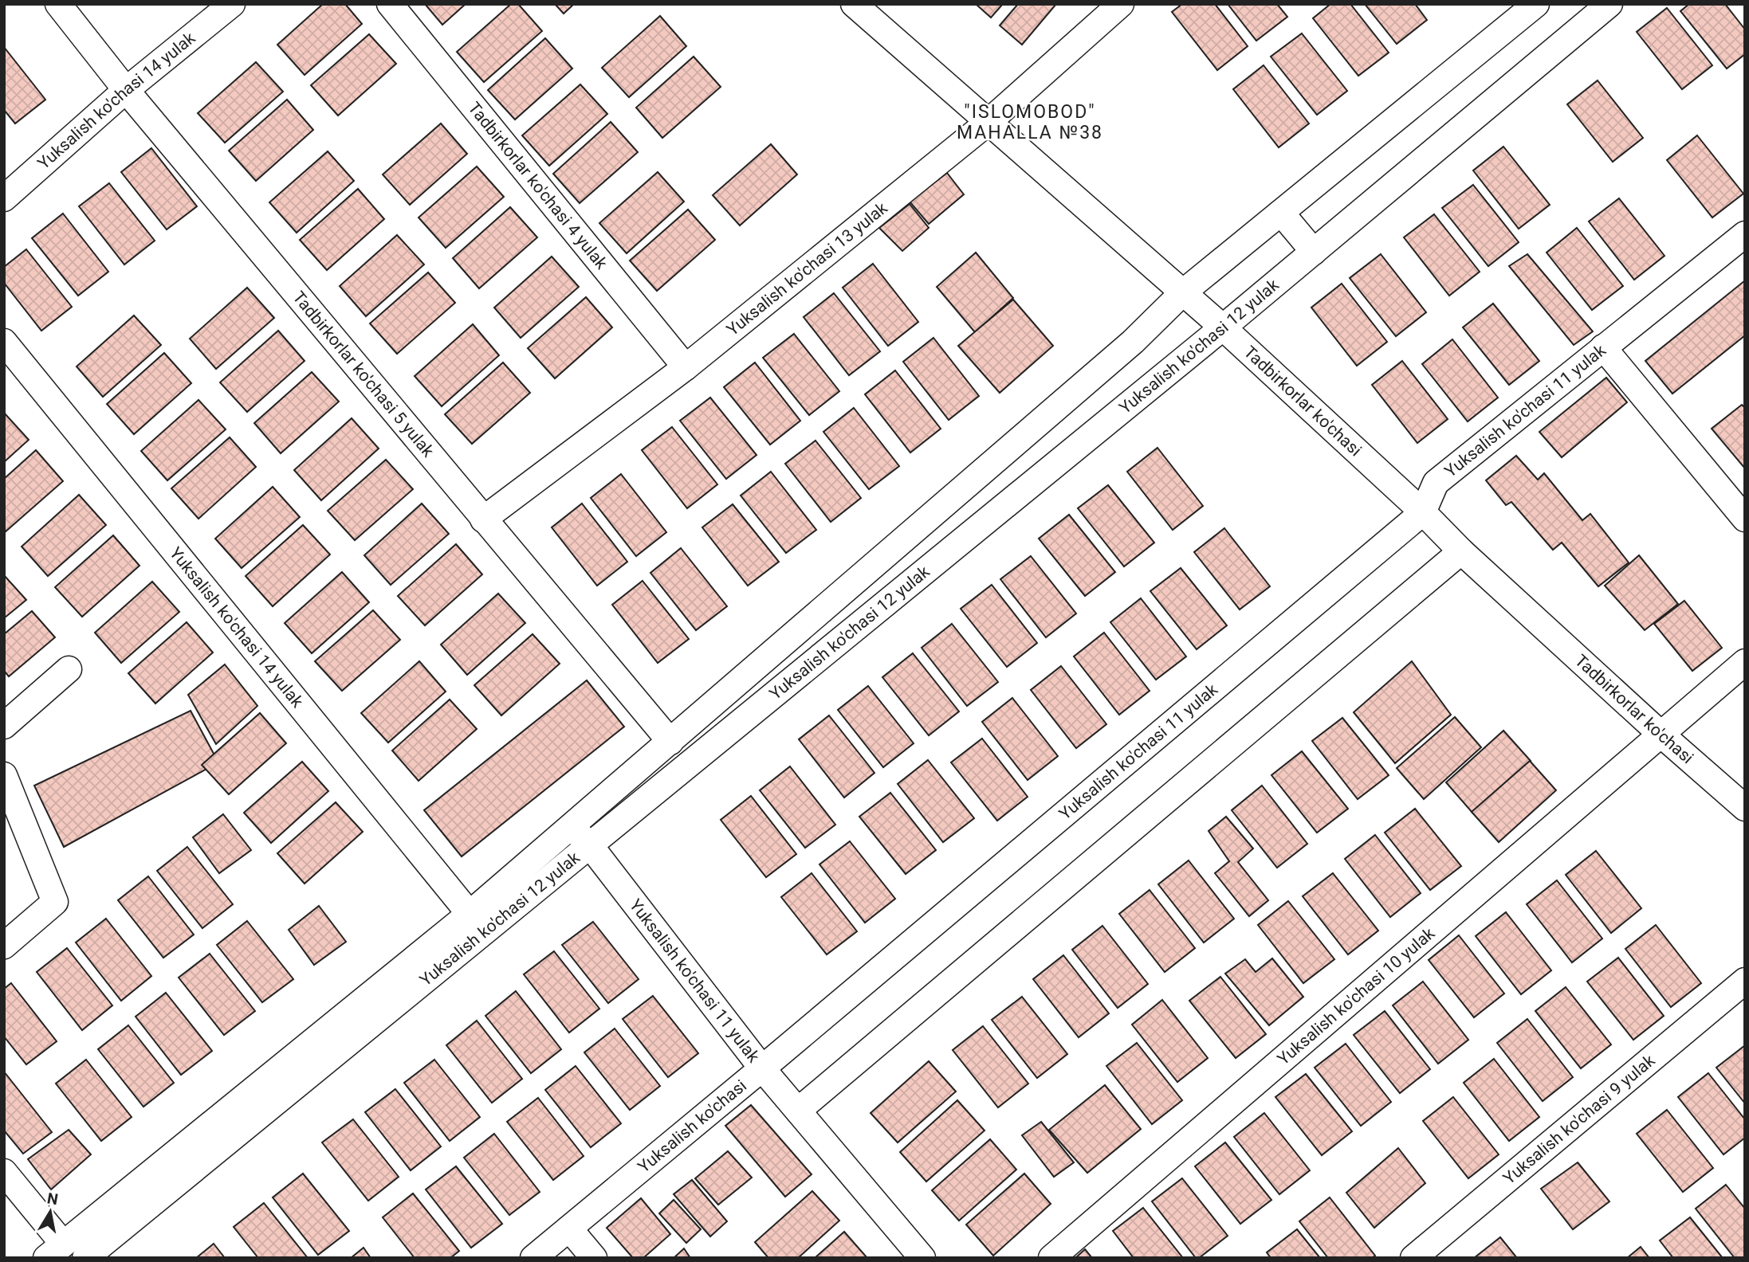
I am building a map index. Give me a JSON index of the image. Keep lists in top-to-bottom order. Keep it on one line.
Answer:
{"streets":{"street":["Yuksalish ko'chasi 14 yulak","Tadbirkorlar ko'chasi 4 yulak","Yuksalish ko'chasi 13 yulak","Yuksalish ko'chasi 12 yulak","Tadbirkorlar ko'chasi 5 yulak","Tadbirkorlar ko'chasi","Yuksalish ko'chasi 11 yulak","Yuksalish ko'chasi 10 yulak","Yuksalish ko'chasi 9 yulak","Yuksalish ko'chasi"]},"crossings":[["Yuksalish ko'chasi 14 yulak","Yuksalish ko'chasi 12 yulak"],["Yuksalish ko'chasi 14 yulak","Tadbirkorlar ko'chasi 5 yulak"],["Tadbirkorlar ko'chasi 4 yulak","Yuksalish ko'chasi 13 yulak"],["Yuksalish ko'chasi 13 yulak","Tadbirkorlar ko'chasi 5 yulak"],["Yuksalish ko'chasi 13 yulak","Tadbirkorlar ko'chasi"],["Yuksalish ko'chasi 12 yulak","Tadbirkorlar ko'chasi 5 yulak"],["Yuksalish ko'chasi 12 yulak","Tadbirkorlar ko'chasi"],["Yuksalish ko'chasi 12 yulak","Yuksalish ko'chasi 11 yulak"],["Tadbirkorlar ko'chasi","Yuksalish ko'chasi 11 yulak"],["Tadbirkorlar ko'chasi","Yuksalish ko'chasi 10 yulak"],["Yuksalish ko'chasi 11 yulak","Yuksalish ko'chasi"]],"districts":["\"ISLOMOBOD\" MAHALLA №38"],"north":"top"}
